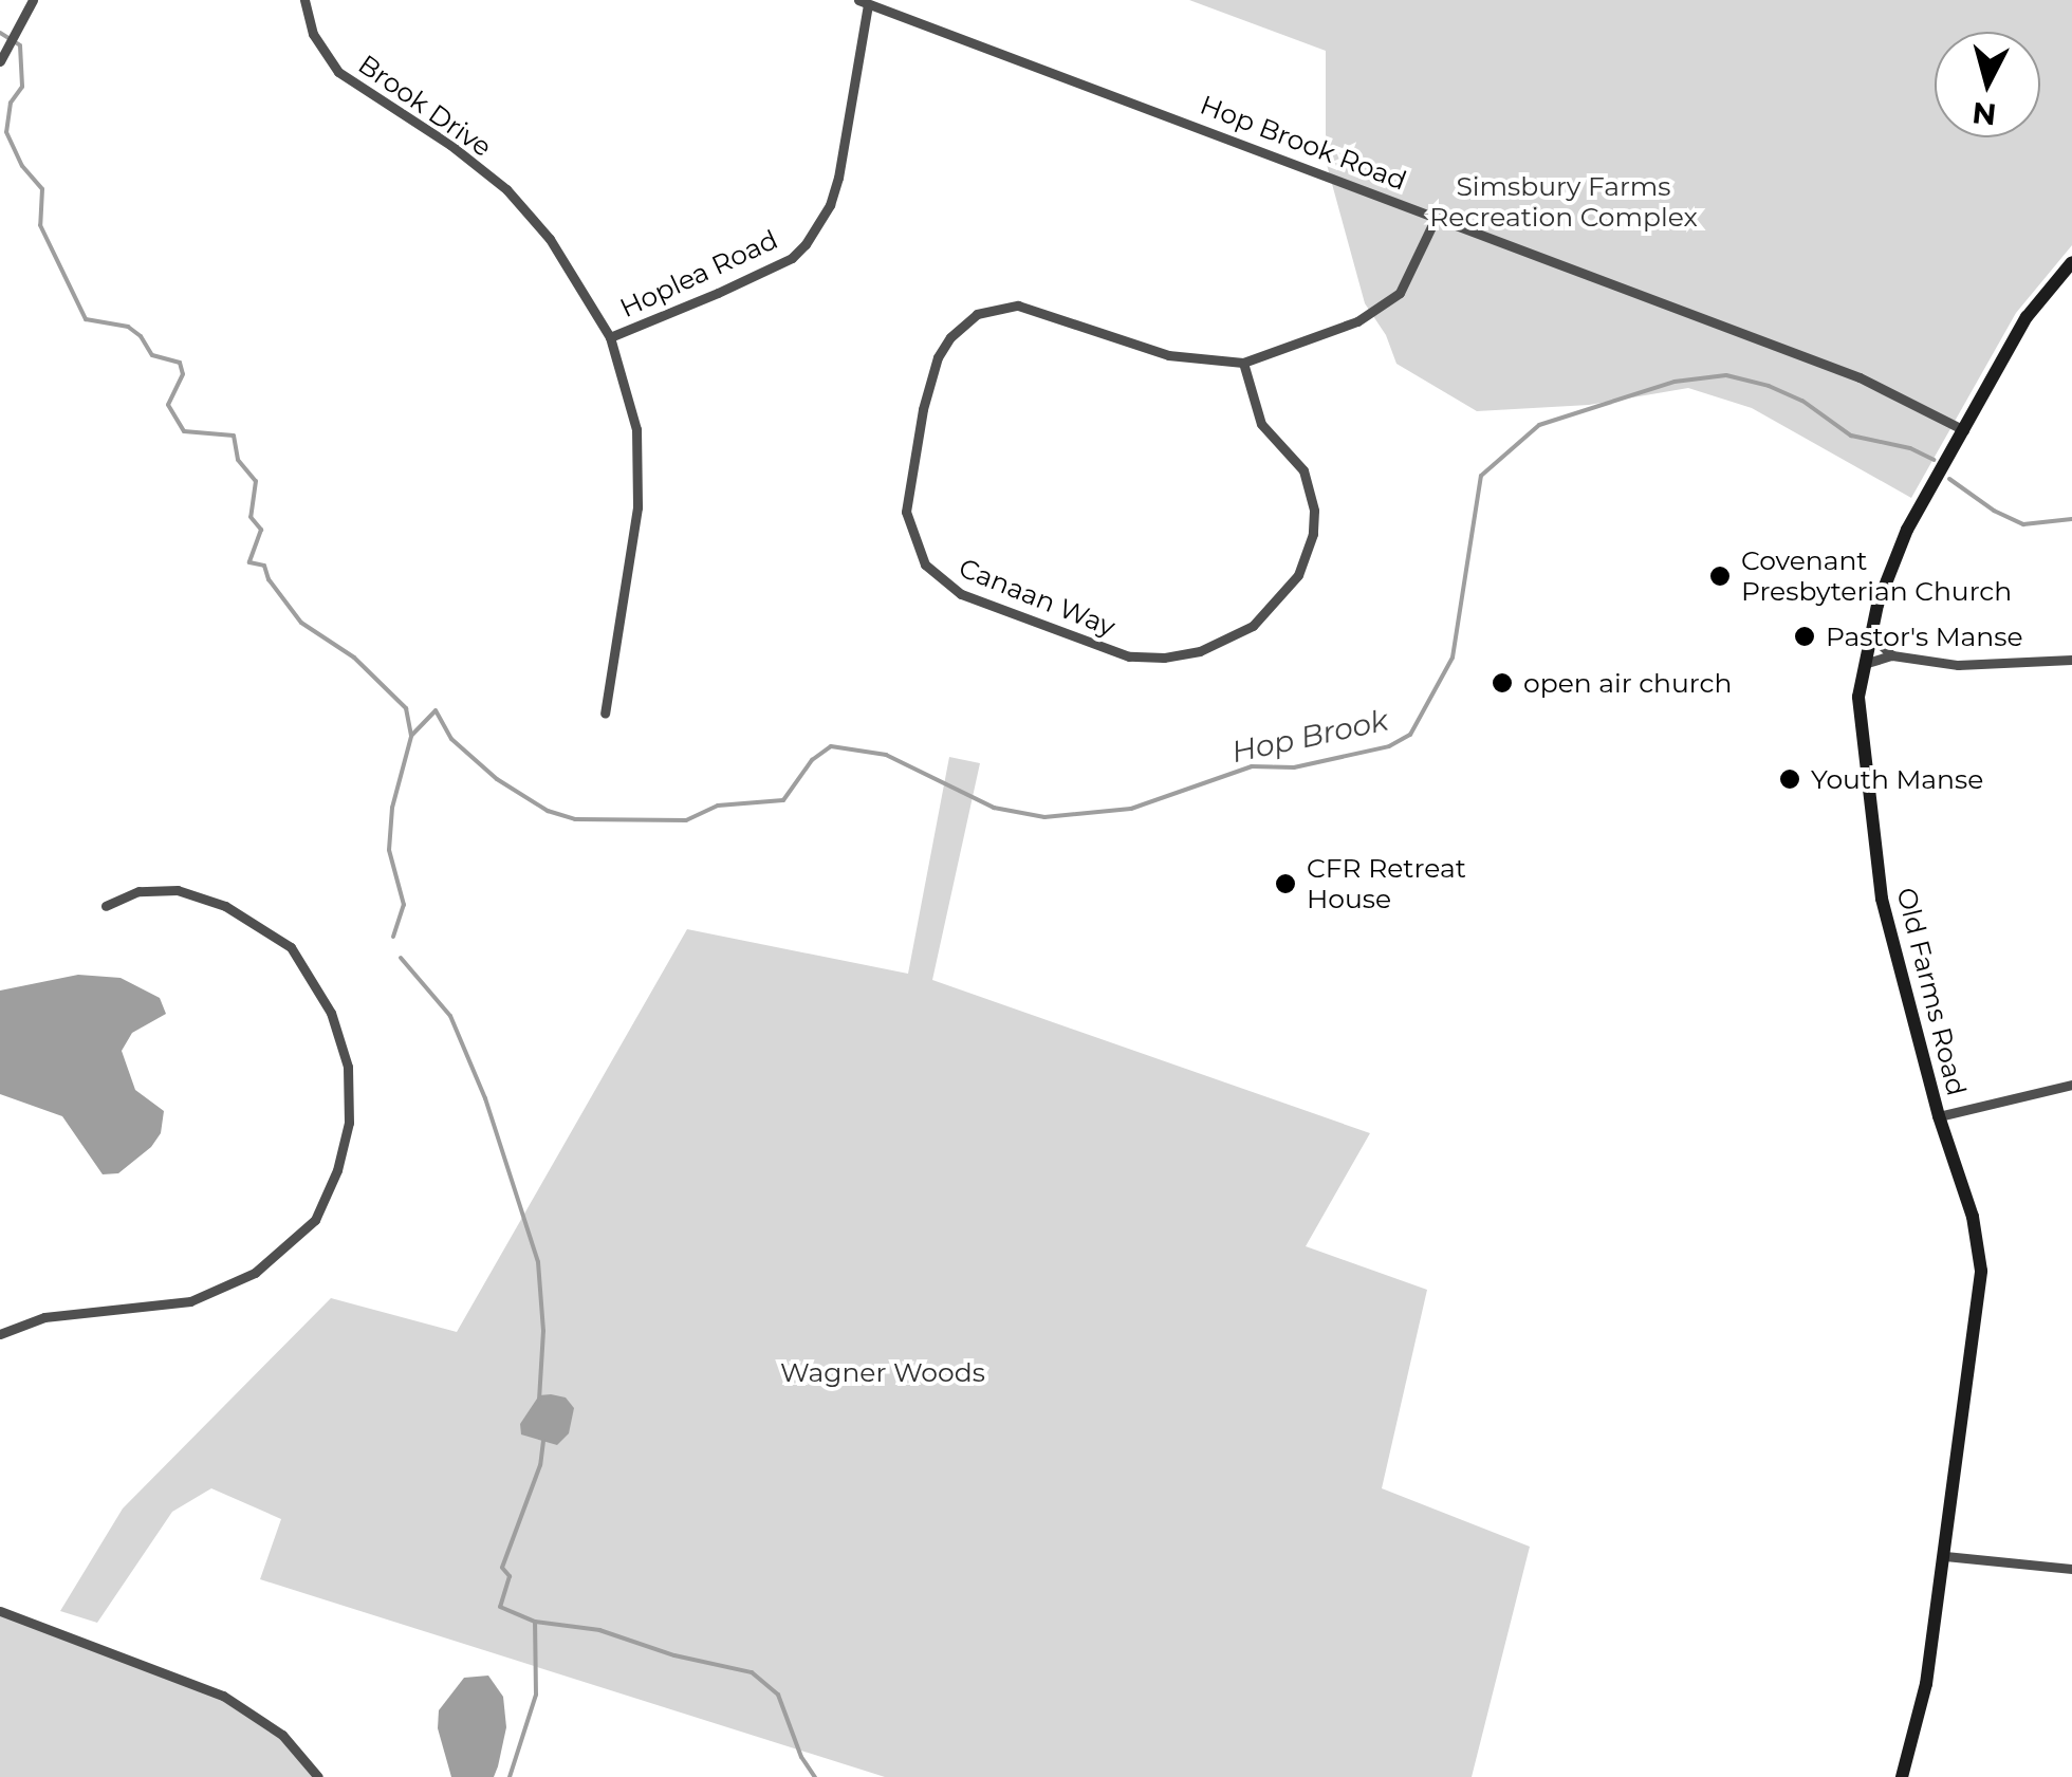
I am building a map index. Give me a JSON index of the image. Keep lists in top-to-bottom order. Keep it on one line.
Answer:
{"streets":{"street":["Brook Drive","Hop Brook Road","Hoplea Road","Canaan Way","Old Farms Road"]},"crossings":[["Brook Drive","Hoplea Road"],["Hop Brook Road","Hoplea Road"],["Hop Brook Road","Canaan Way"],["Hop Brook Road","Old Farms Road"]],"water":["Hop Brook"],"parks":["Simsbury Farms Recreation Complex","Wagner Woods"],"places":["Covenant Presbyterian Church","Pastor's Manse","open air church","Youth Manse","CFR Retreat House"],"north":"bottom"}
